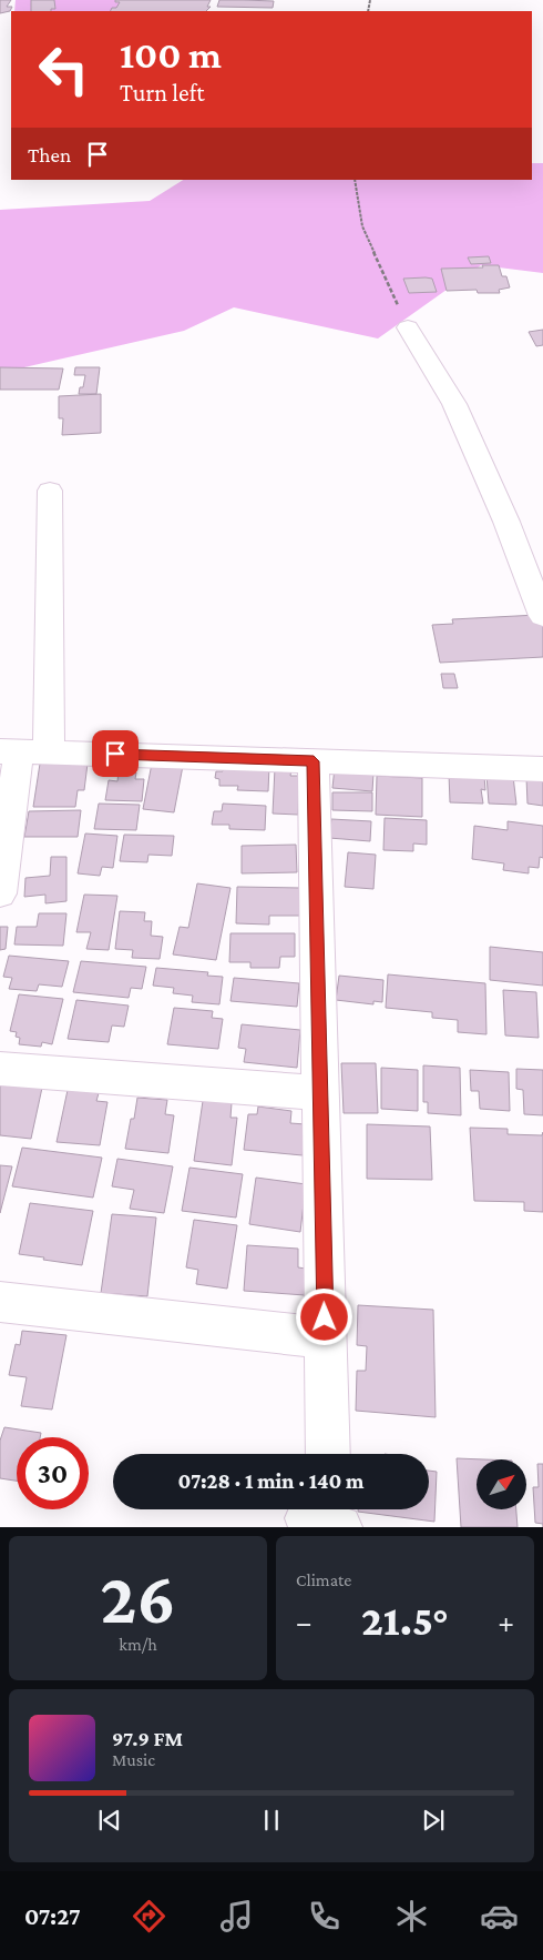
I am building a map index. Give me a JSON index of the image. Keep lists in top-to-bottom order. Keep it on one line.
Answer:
{"north":"top right","page":{"turn":["100 m","Turn left"],"then":"Then","limit":"30","trip":"07:28 · 1 min · 140 m","tile":[["26","km/h"],"Climate"],"heat":["−","21.5°","+"],"song":["97.9 FM","Music"],"tabs":"07:27"}}
